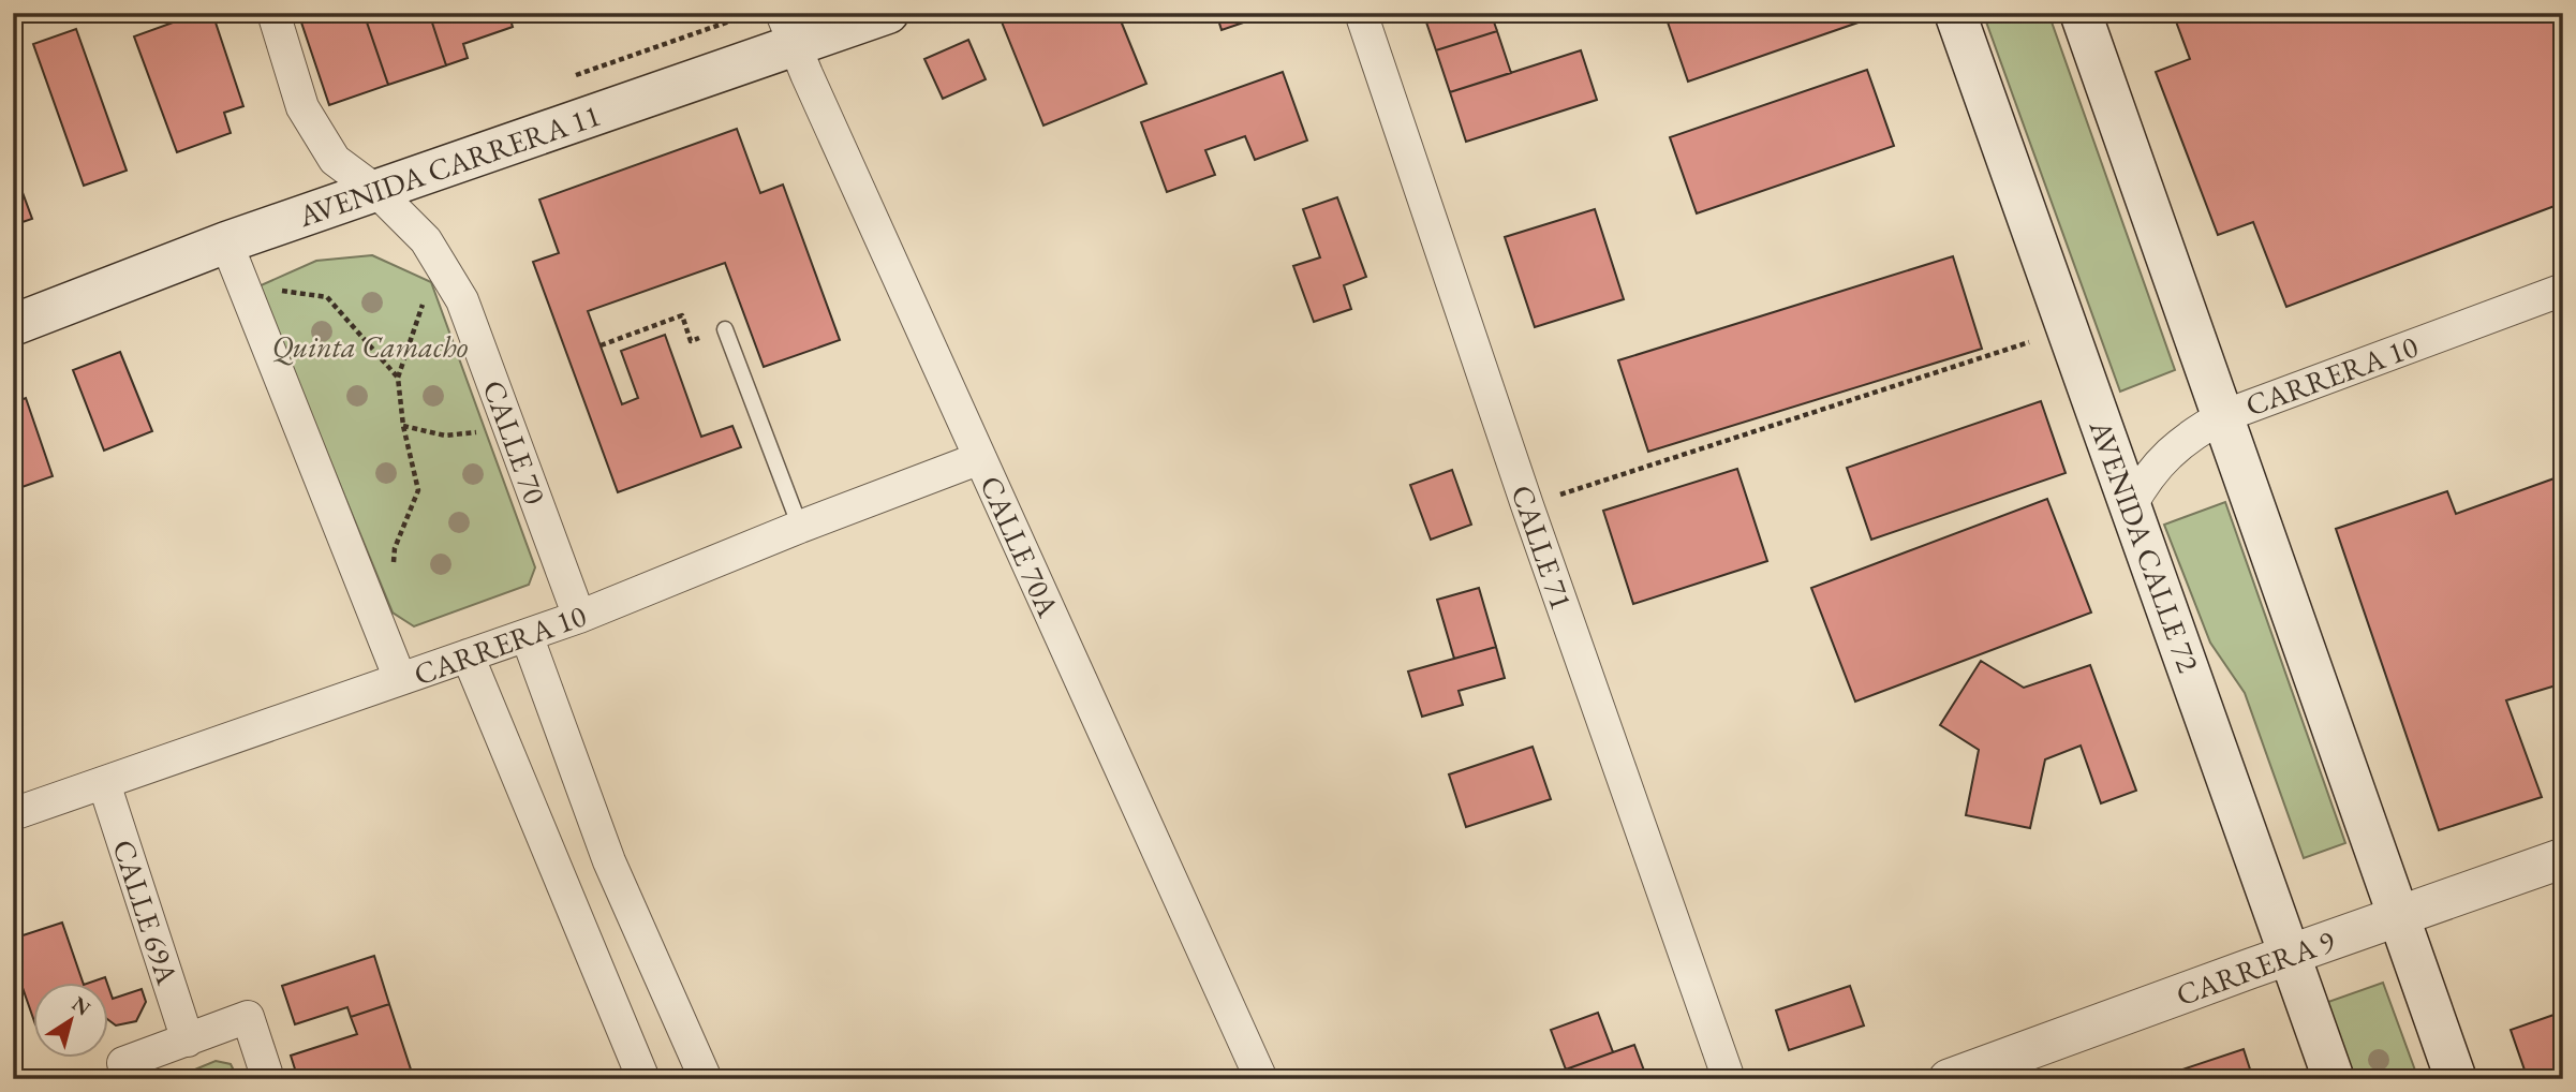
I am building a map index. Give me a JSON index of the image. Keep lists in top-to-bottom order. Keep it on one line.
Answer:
{"streets":{"main road":["AVENIDA CARRERA 11","AVENIDA CALLE 72"],"street":["CARRERA 10","CALLE 70","CALLE 70A","CALLE 71","CALLE 69A","CARRERA 9"]},"crossings":[["AVENIDA CARRERA 11","CALLE 70"],["AVENIDA CARRERA 11","CALLE 70A"],["CARRERA 10","CALLE 70"],["CARRERA 10","CALLE 70A"],["CARRERA 10","AVENIDA CALLE 72"],["CARRERA 10","CALLE 69A"],["AVENIDA CALLE 72","CARRERA 9"]],"parks":["Quinta Camacho"],"north":"top right"}
